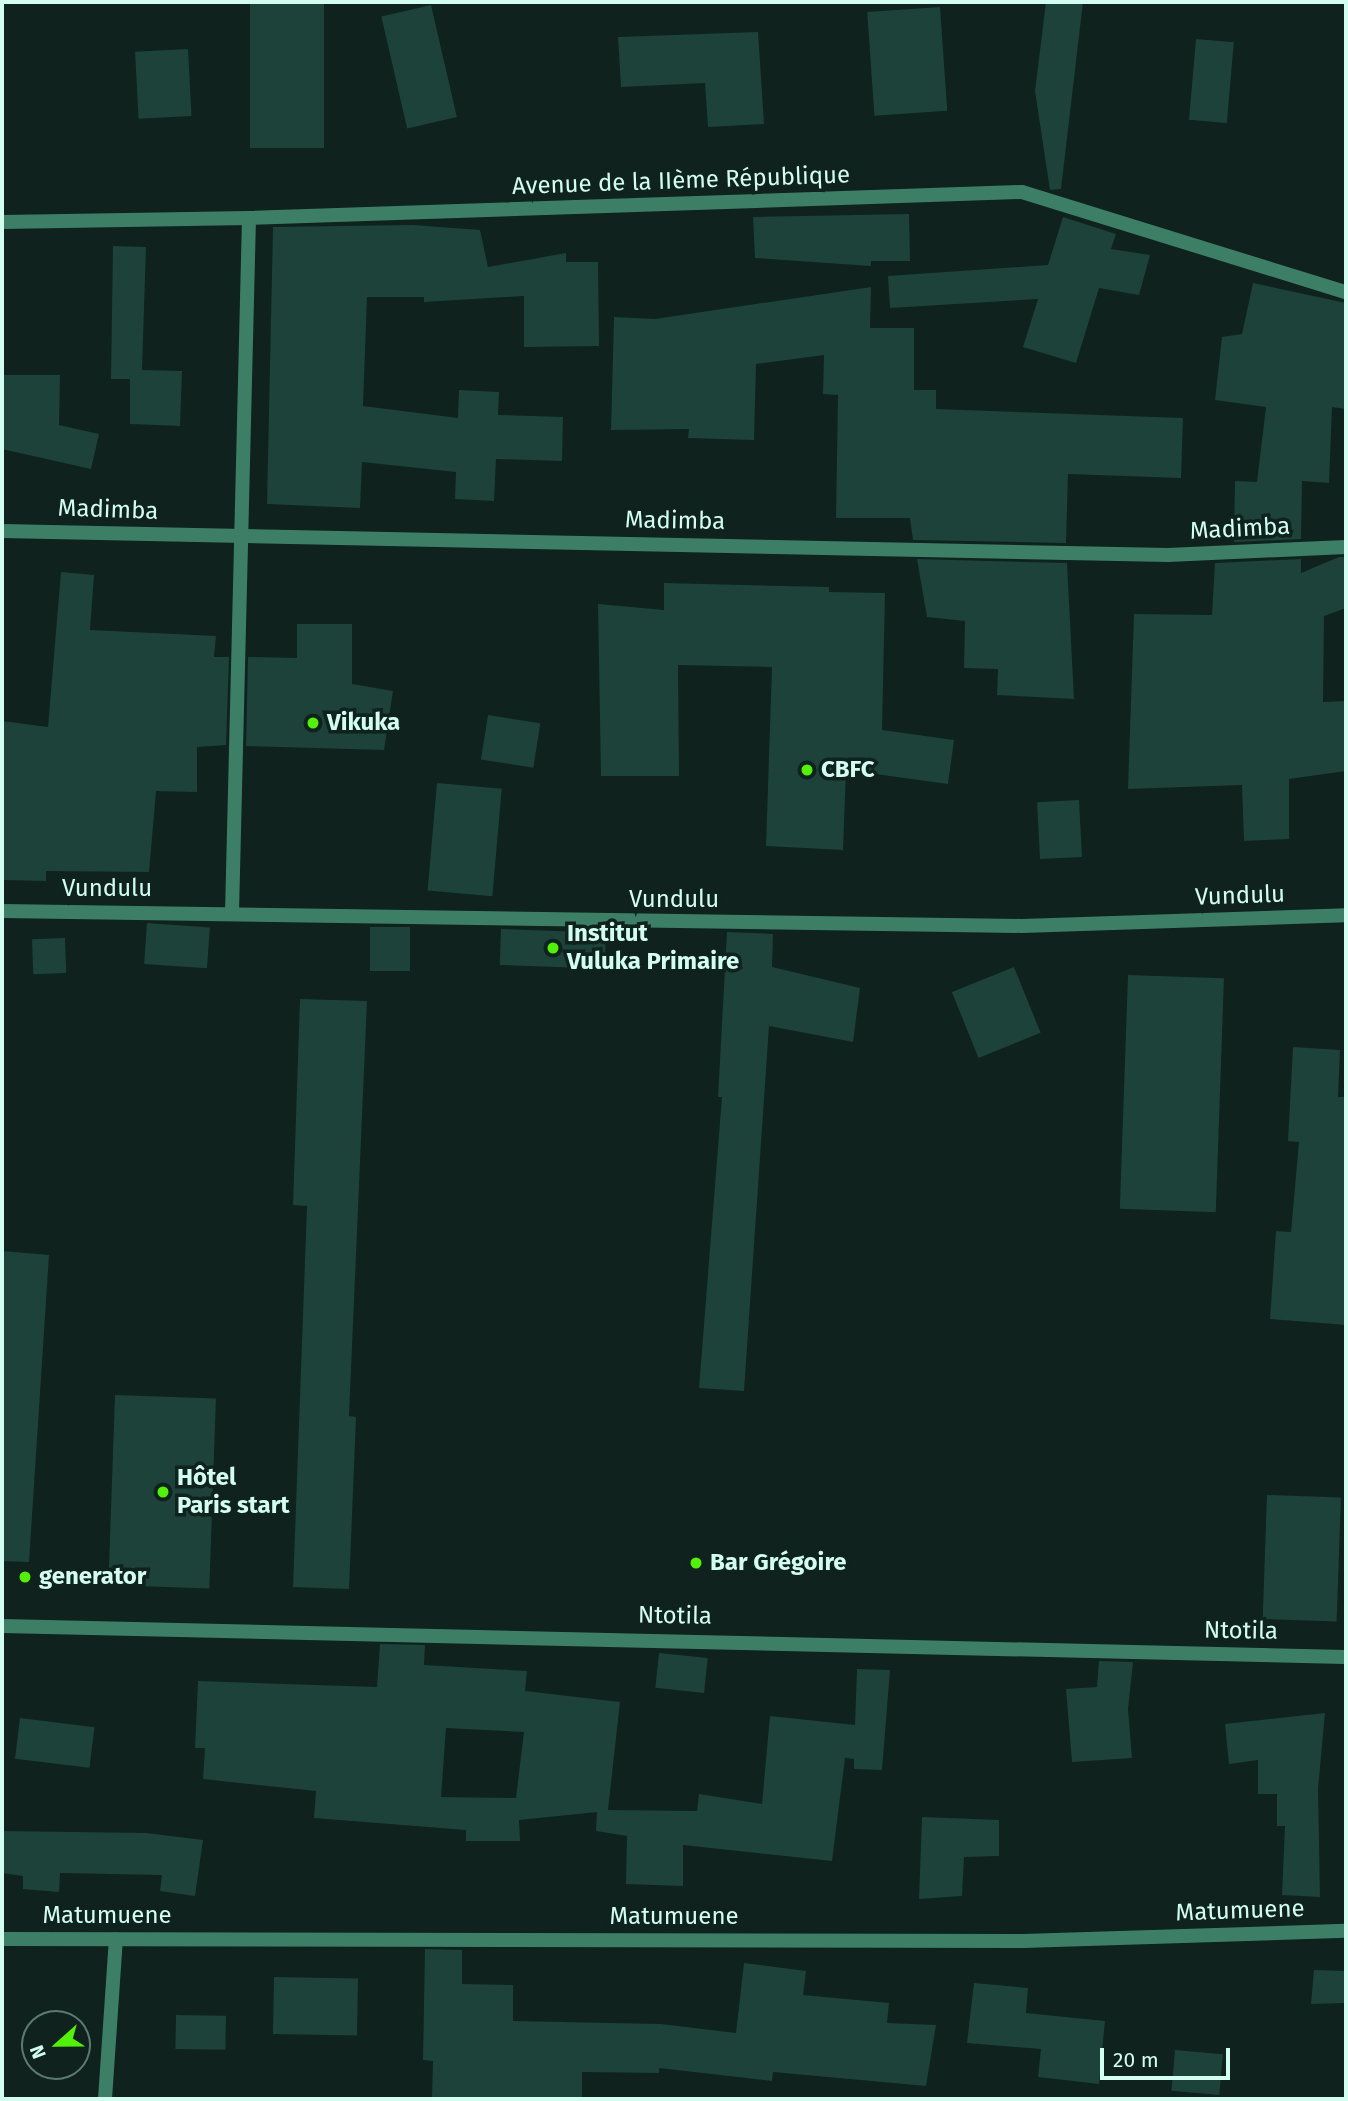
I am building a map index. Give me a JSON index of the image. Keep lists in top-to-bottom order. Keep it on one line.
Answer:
{"streets":{"street":["Avenue de la IIème République","Madimba","Vundulu","Ntotila","Matumuene"]},"places":["Vikuka","CBFC","Institut Vuluka Primaire","Hôtel Paris start","Bar Grégoire","generator"],"scale_bar":"20 m","north":"left"}
